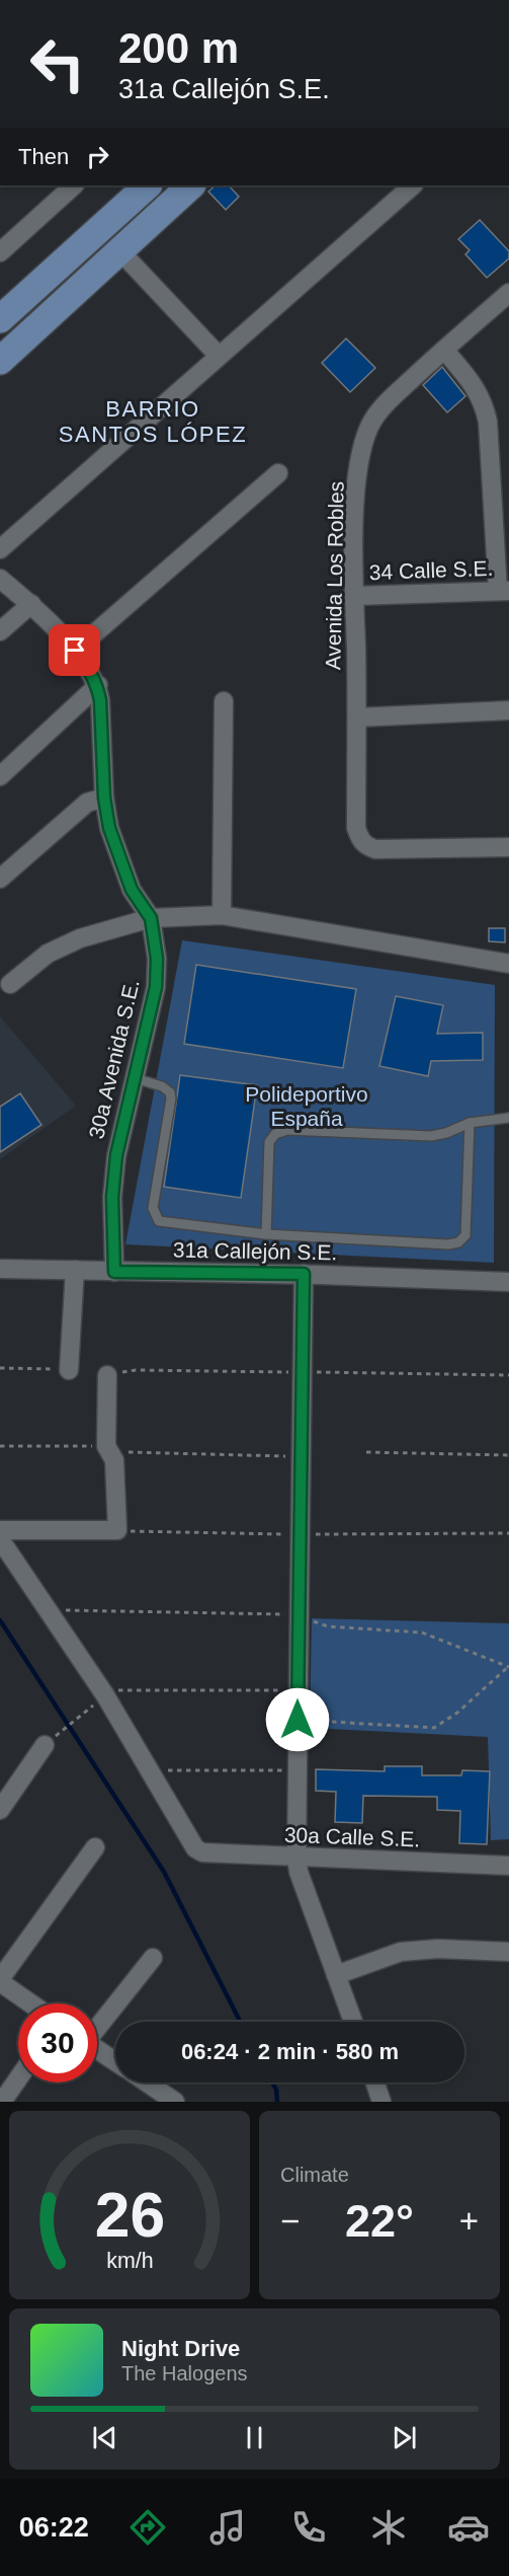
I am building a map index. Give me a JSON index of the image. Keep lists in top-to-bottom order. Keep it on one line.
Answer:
{"streets":{"street":["34 Calle S.E.","Avenida Los Robles","30a Avenida S.E.","31a Callejón S.E.","30a Calle S.E."]},"crossings":[["34 Calle S.E.","Avenida Los Robles"],["30a Avenida S.E.","31a Callejón S.E."]],"districts":["BARRIO SANTOS LÓPEZ"],"parks":["Polideportivo España"],"page":{"turn":["200 m","31a Callejón S.E."],"then":"Then","limit":"30","trip":"06:24 · 2 min · 580 m","tile":"Climate","heat":["−","22°","+"],"song":["Night Drive","The Halogens"],"tabs":"06:22","gauge":["26","km/h"]}}
